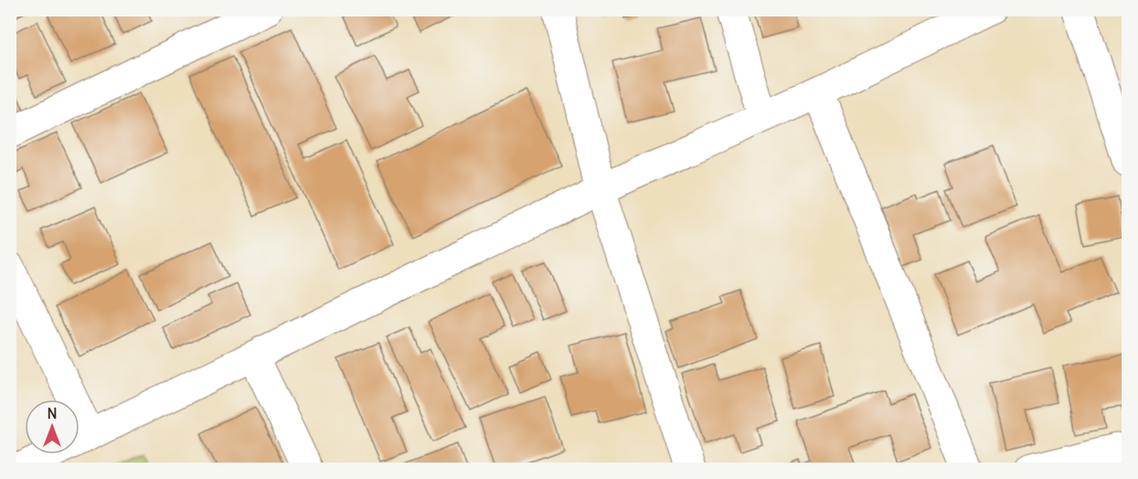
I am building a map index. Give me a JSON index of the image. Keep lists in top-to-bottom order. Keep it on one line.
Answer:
{"north":"top"}
